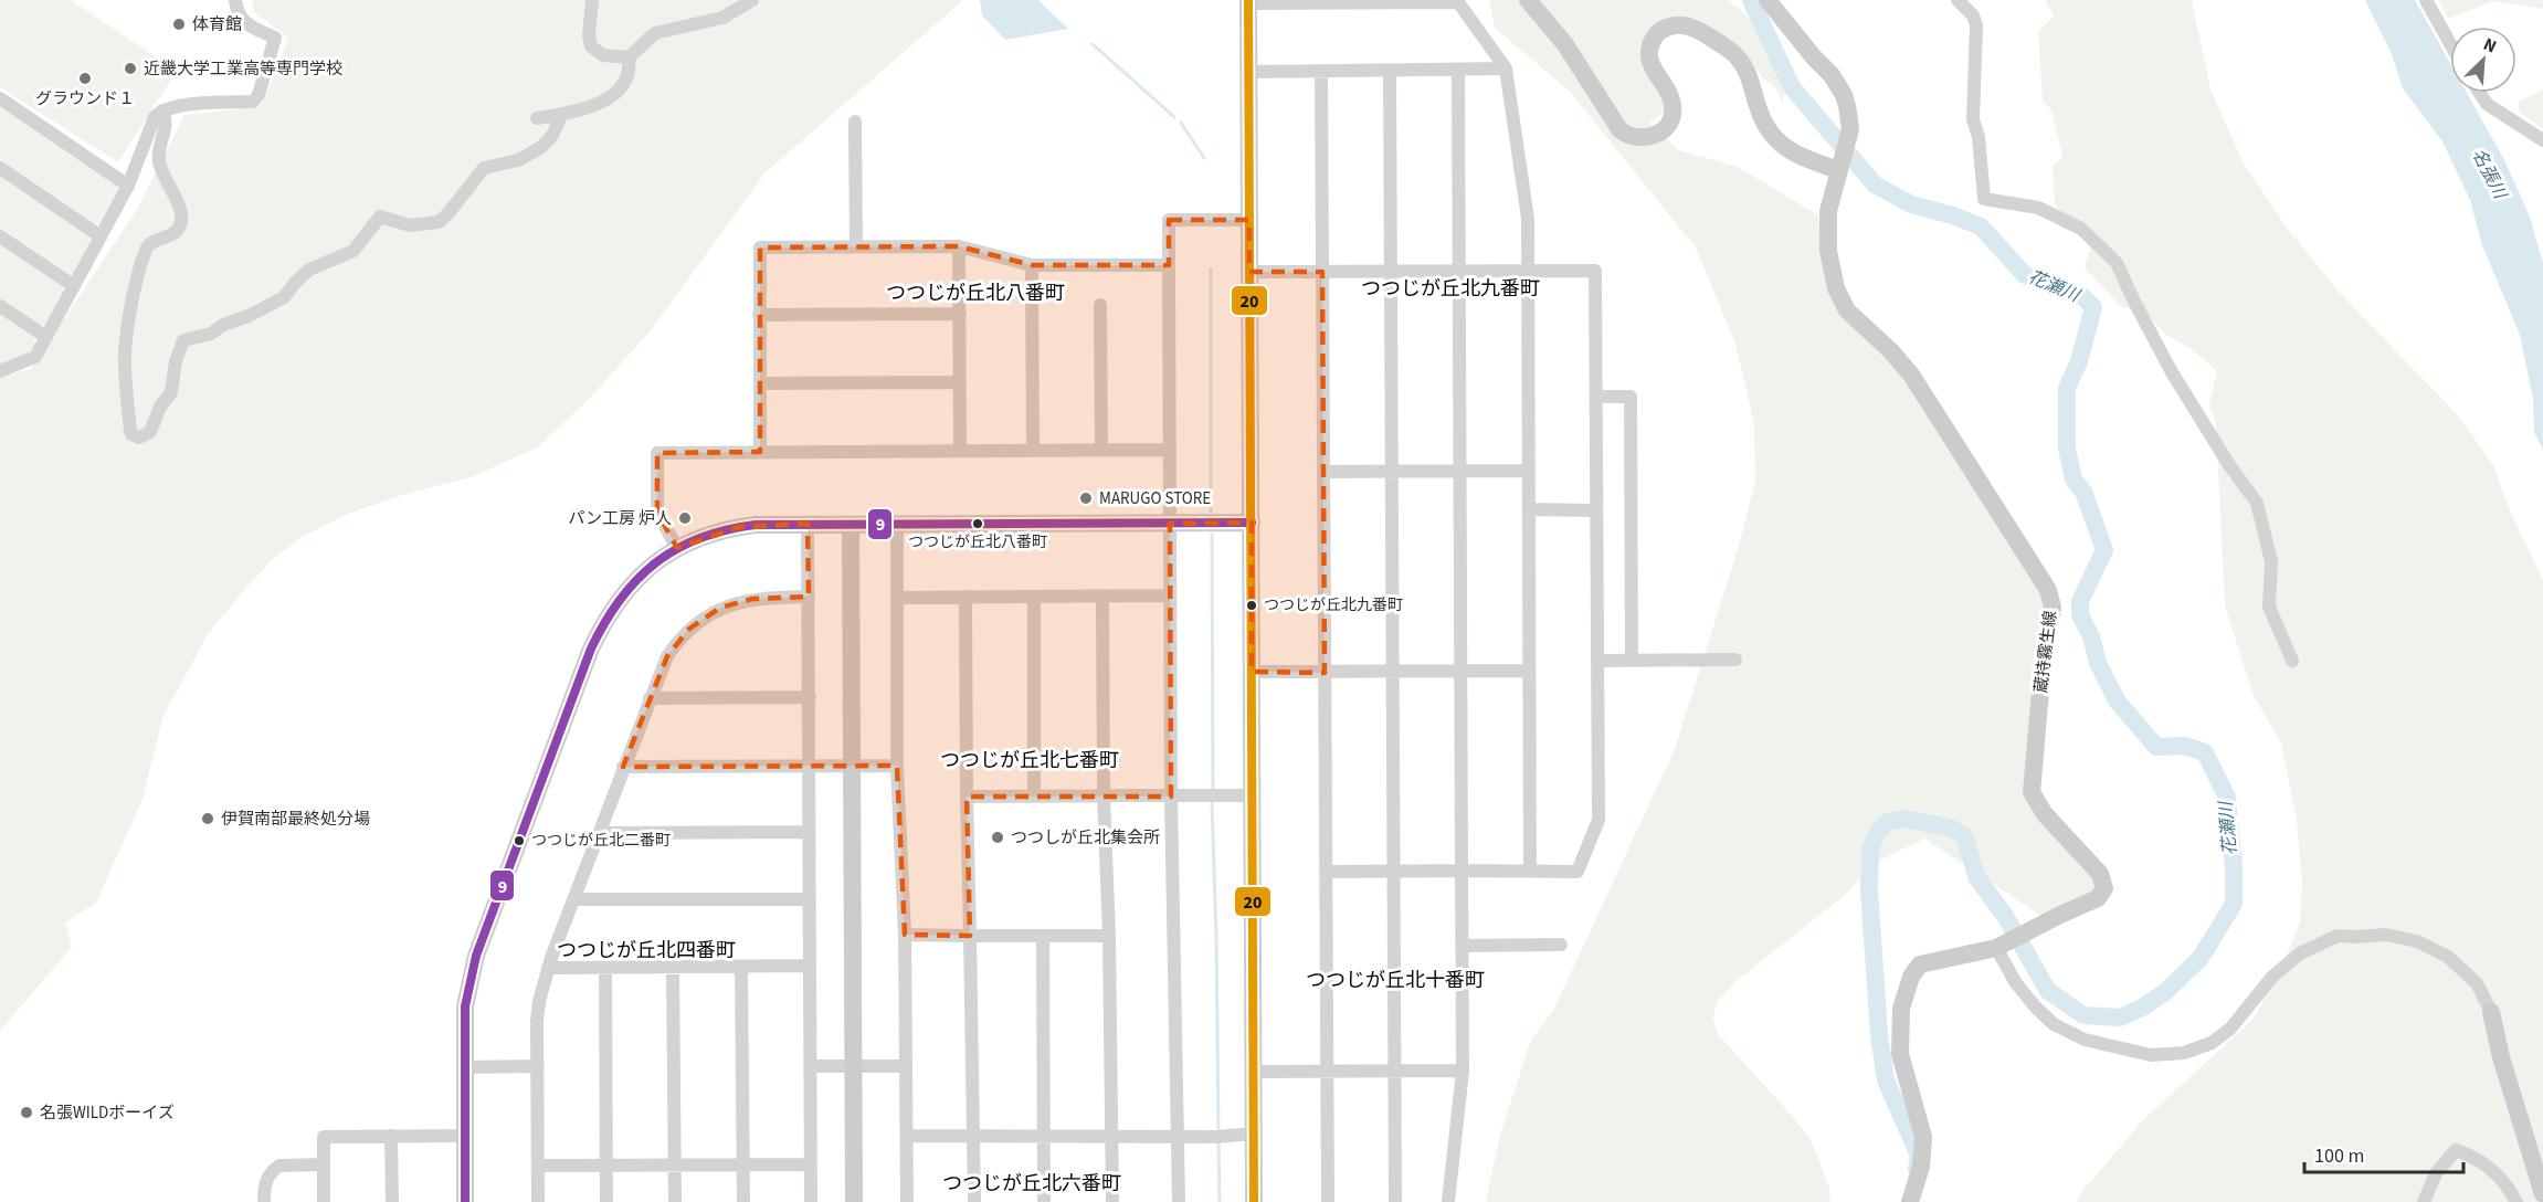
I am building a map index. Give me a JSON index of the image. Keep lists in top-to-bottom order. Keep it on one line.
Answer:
{"streets":{"street":["蔵持霧生線"]},"districts":["つつじが丘北九番町","つつじが丘北八番町","つつじが丘北七番町","つつじが丘北四番町","つつじが丘北十番町","つつじが丘北六番町"],"water":["名張川","花瀬川"],"places":["体育館","近畿大学工業高等専門学校","グラウンド１","MARUGO STORE","パン工房 炉人","つつじが丘北八番町","つつじが丘北九番町","伊賀南部最終処分場","つつしが丘北集会所","つつじが丘北二番町","名張WILDボーイズ"],"lines":["transit line 20","transit line 9"],"scale_bar":"100 m","north":"top right"}
